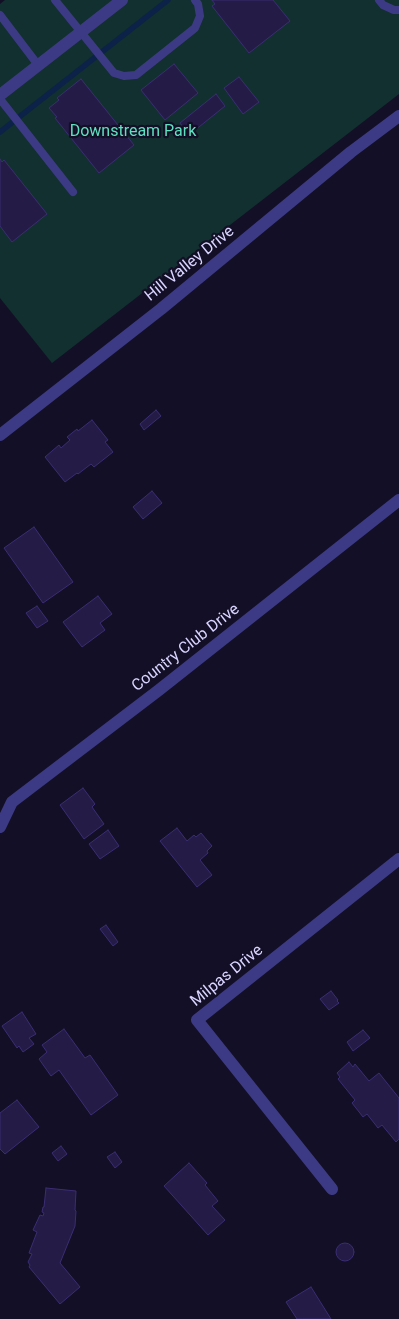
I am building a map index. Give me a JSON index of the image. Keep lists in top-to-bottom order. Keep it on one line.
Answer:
{"streets":{"street":["Hill Valley Drive","Country Club Drive","Milpas Drive"]},"parks":["Downstream Park"]}
